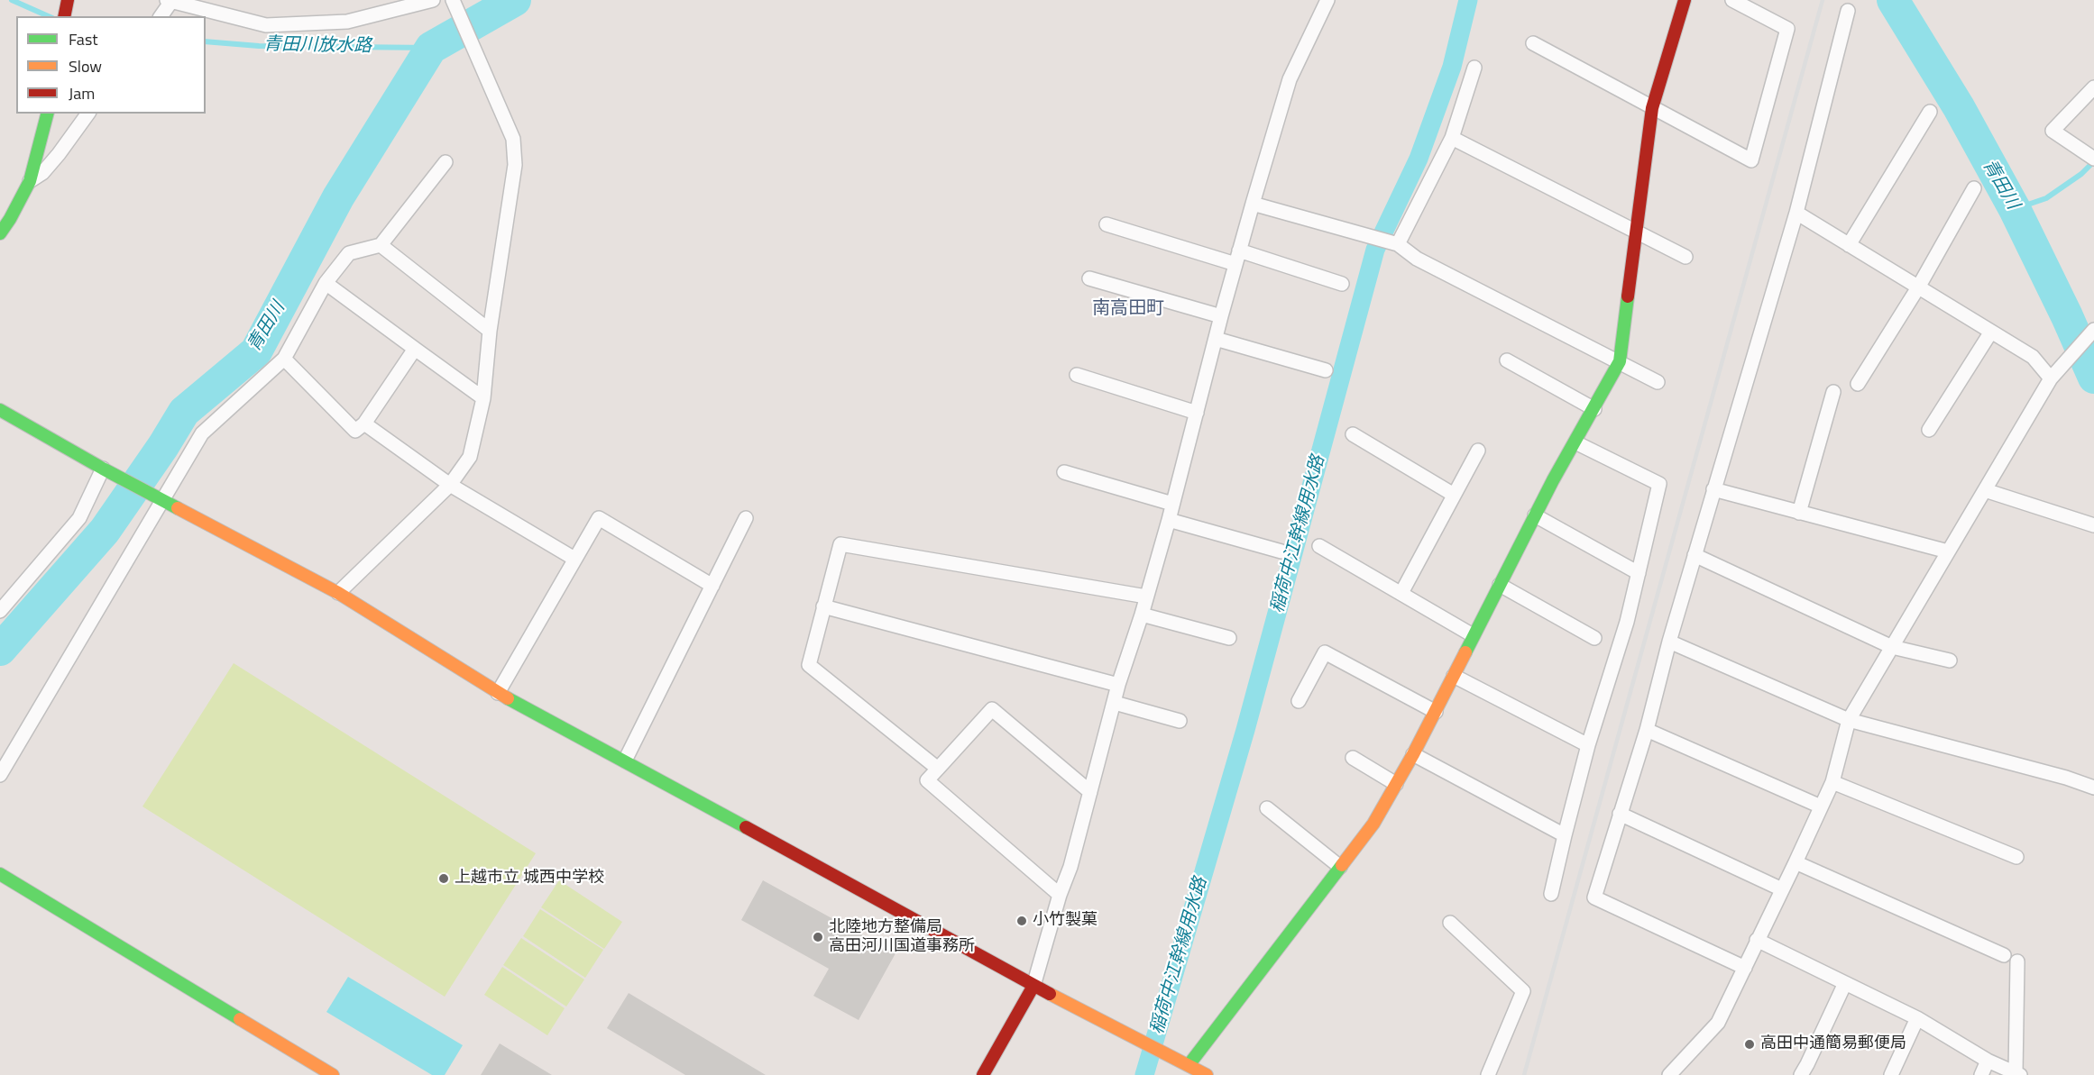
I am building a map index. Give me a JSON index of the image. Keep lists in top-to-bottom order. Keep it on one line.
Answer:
{"districts":["南高田町"],"water":["青田川放水路","青田川","稲荷中江幹線用水路"],"places":["上越市立 城西中学校","小竹製菓","北陸地方整備局 高田河川国道事務所","高田中通簡易郵便局"],"legend":["Fast","Slow","Jam"]}
